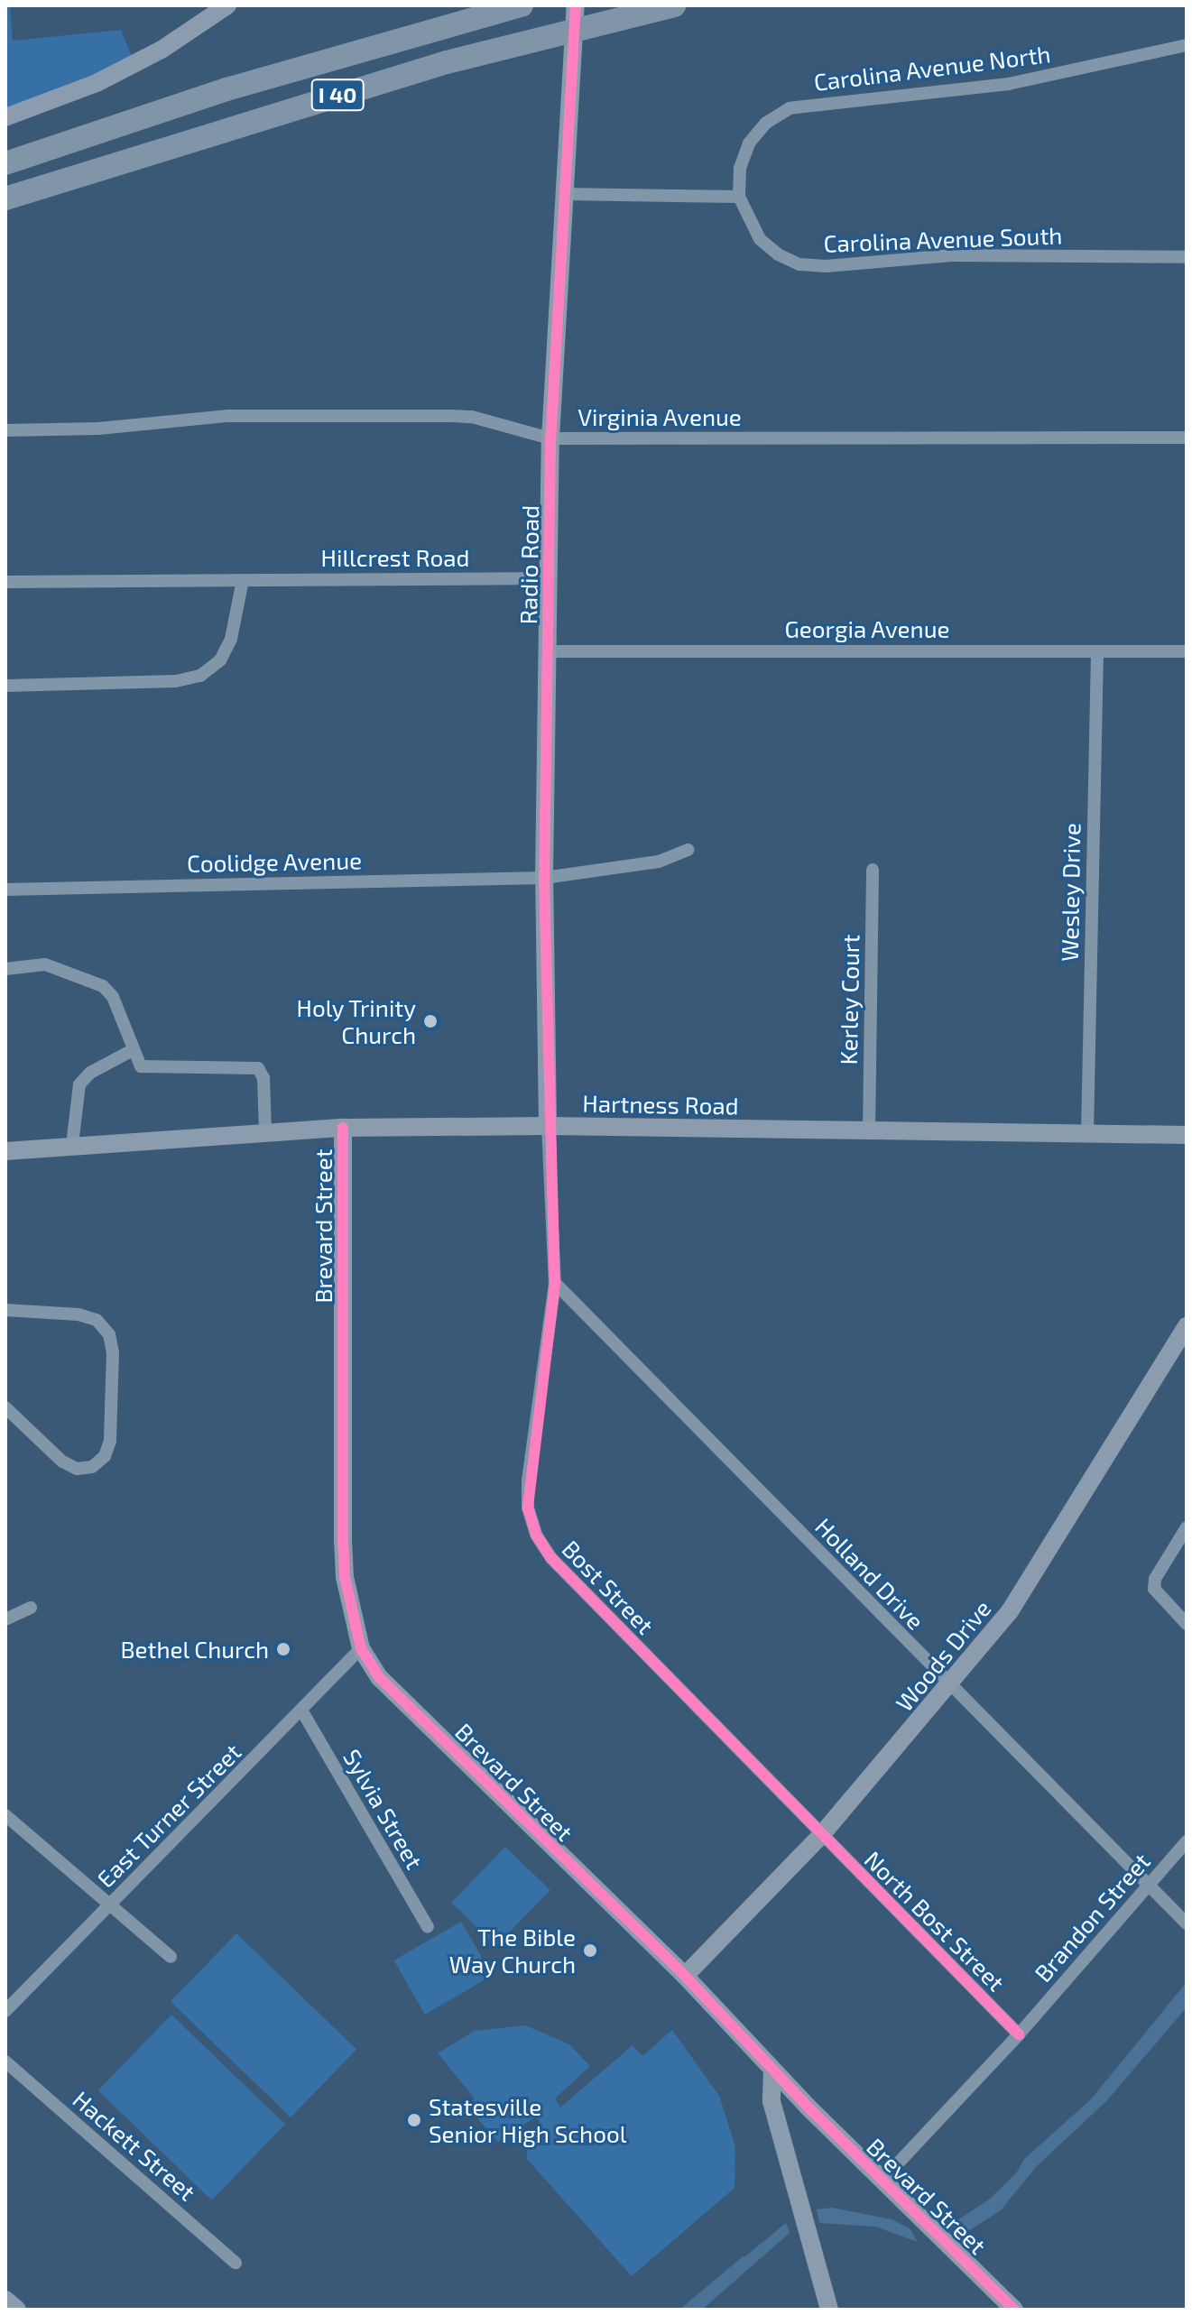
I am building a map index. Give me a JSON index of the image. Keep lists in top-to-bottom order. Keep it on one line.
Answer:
{"streets":{"highway":["I 40"],"street":["Carolina Avenue North","Carolina Avenue South","Virginia Avenue","Hillcrest Road","Radio Road","Georgia Avenue","Coolidge Avenue","Wesley Drive","Kerley Court","Hartness Road","Brevard Street","Holland Drive","Bost Street","Woods Drive","Sylvia Street","East Turner Street","Brandon Street","North Bost Street","Hackett Street"]},"crossings":[["Carolina Avenue North","Carolina Avenue South"],["Virginia Avenue","Radio Road"],["Hillcrest Road","Radio Road"],["Radio Road","Georgia Avenue"],["Radio Road","Coolidge Avenue"],["Radio Road","Hartness Road"],["Radio Road","Bost Street"],["Georgia Avenue","Wesley Drive"],["Wesley Drive","Hartness Road"],["Kerley Court","Hartness Road"],["Hartness Road","Brevard Street"],["Hartness Road","Bost Street"],["Brevard Street","Woods Drive"],["Brevard Street","East Turner Street"],["Brevard Street","Brandon Street"],["Holland Drive","Bost Street"],["Holland Drive","Woods Drive"],["Holland Drive","Brandon Street"],["Bost Street","Woods Drive"],["Bost Street","North Bost Street"],["Woods Drive","North Bost Street"],["Sylvia Street","East Turner Street"],["Brandon Street","North Bost Street"]],"places":["Holy Trinity Church","Bethel Church","The Bible Way Church","Statesville Senior High School"]}
